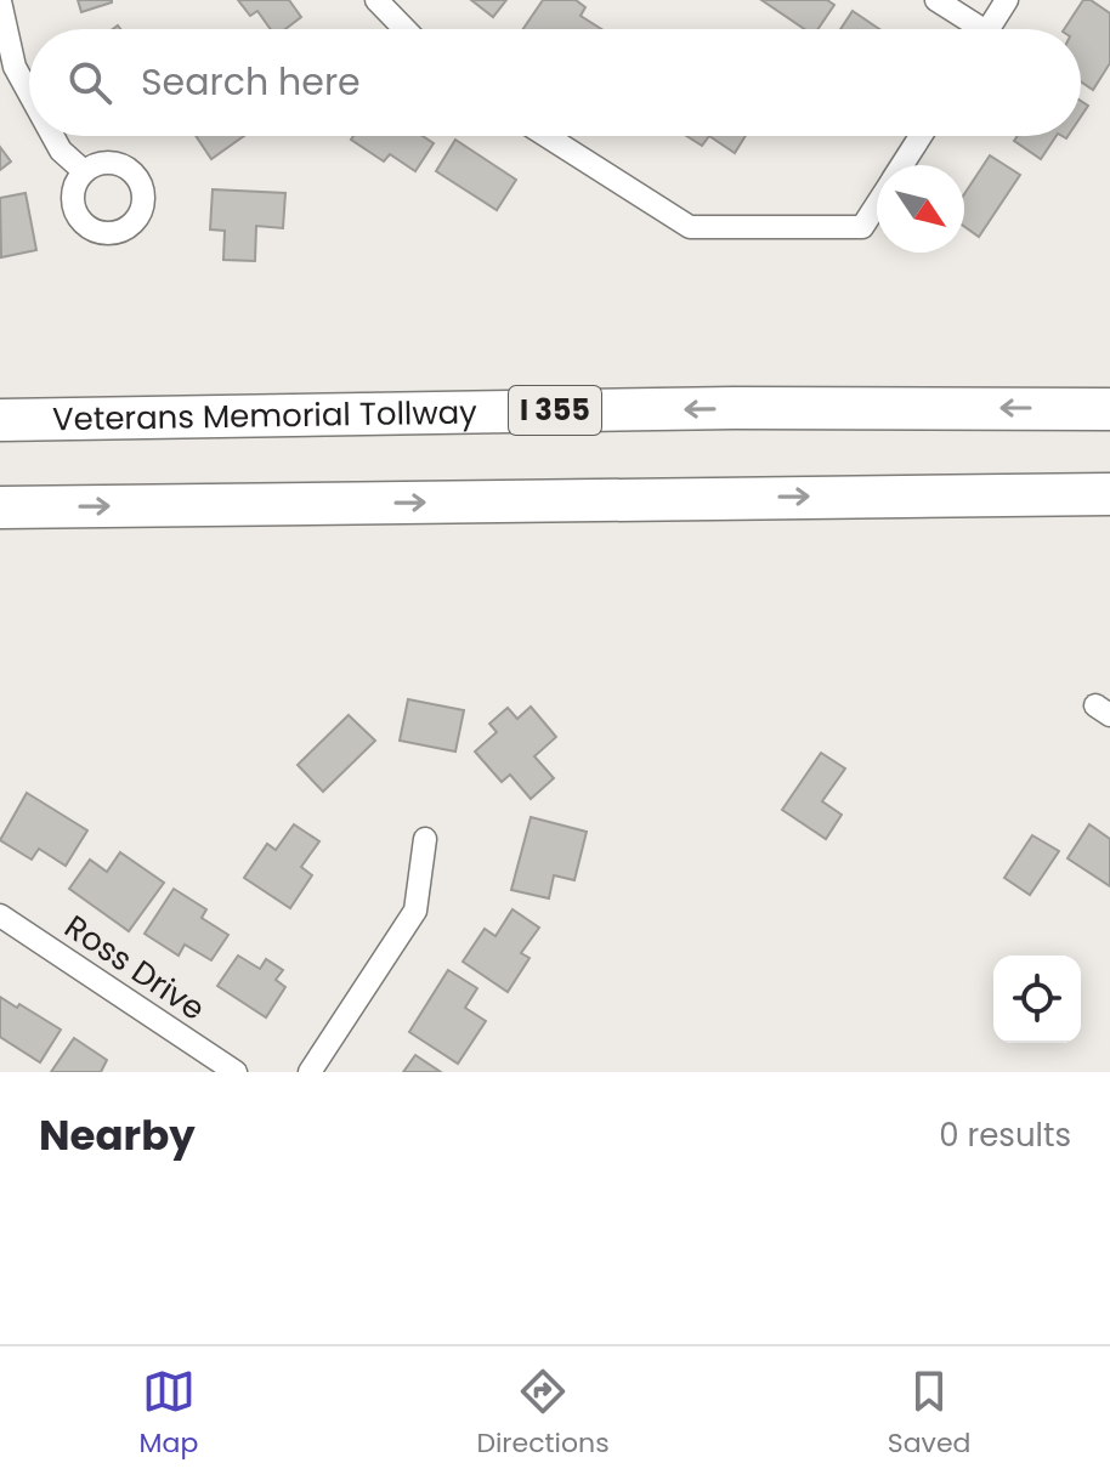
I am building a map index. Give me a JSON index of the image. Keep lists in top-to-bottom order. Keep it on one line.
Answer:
{"streets":{"highway":["I 355","Veterans Memorial Tollway"],"street":["Ross Drive"]},"north":"bottom right","page":{"search":"Search here","heading":["Nearby","0 results"],"nav":["Map","Directions","Saved"]}}
